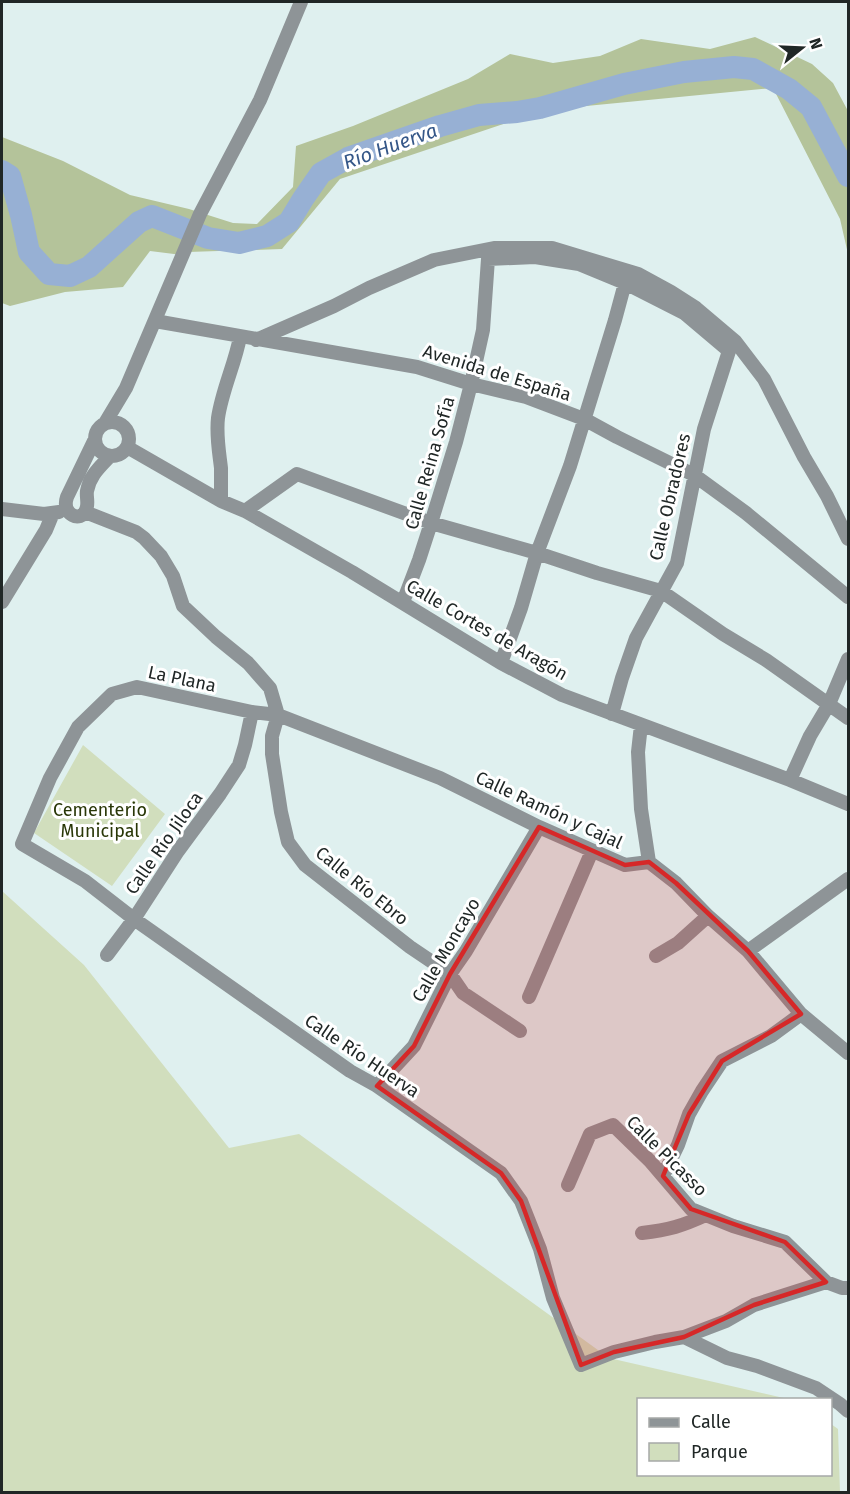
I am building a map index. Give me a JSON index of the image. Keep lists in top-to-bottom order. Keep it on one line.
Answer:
{"streets":{"street":["Avenida de España","Calle Reina Sofía","Calle Obradores","Calle Cortes de Aragón","La Plana","Calle Ramón y Cajal","Calle Río Jiloca","Calle Río Ebro","Calle Moncayo","Calle Río Huerva","Calle Picasso"]},"crossings":[["Avenida de España","Calle Reina Sofía"],["Avenida de España","Calle Obradores"],["Calle Reina Sofía","Calle Obradores"],["Calle Reina Sofía","Calle Cortes de Aragón"],["Calle Obradores","Calle Cortes de Aragón"],["La Plana","Calle Ramón y Cajal"],["La Plana","Calle Río Jiloca"],["La Plana","Calle Río Ebro"],["La Plana","Calle Río Huerva"],["Calle Ramón y Cajal","Calle Río Ebro"],["Calle Ramón y Cajal","Calle Moncayo"],["Calle Río Jiloca","Calle Río Huerva"],["Calle Río Ebro","Calle Moncayo"],["Calle Moncayo","Calle Río Huerva"]],"water":["Río Huerva"],"parks":["Cementerio Municipal"],"legend":["Calle","Parque"],"north":"right"}
